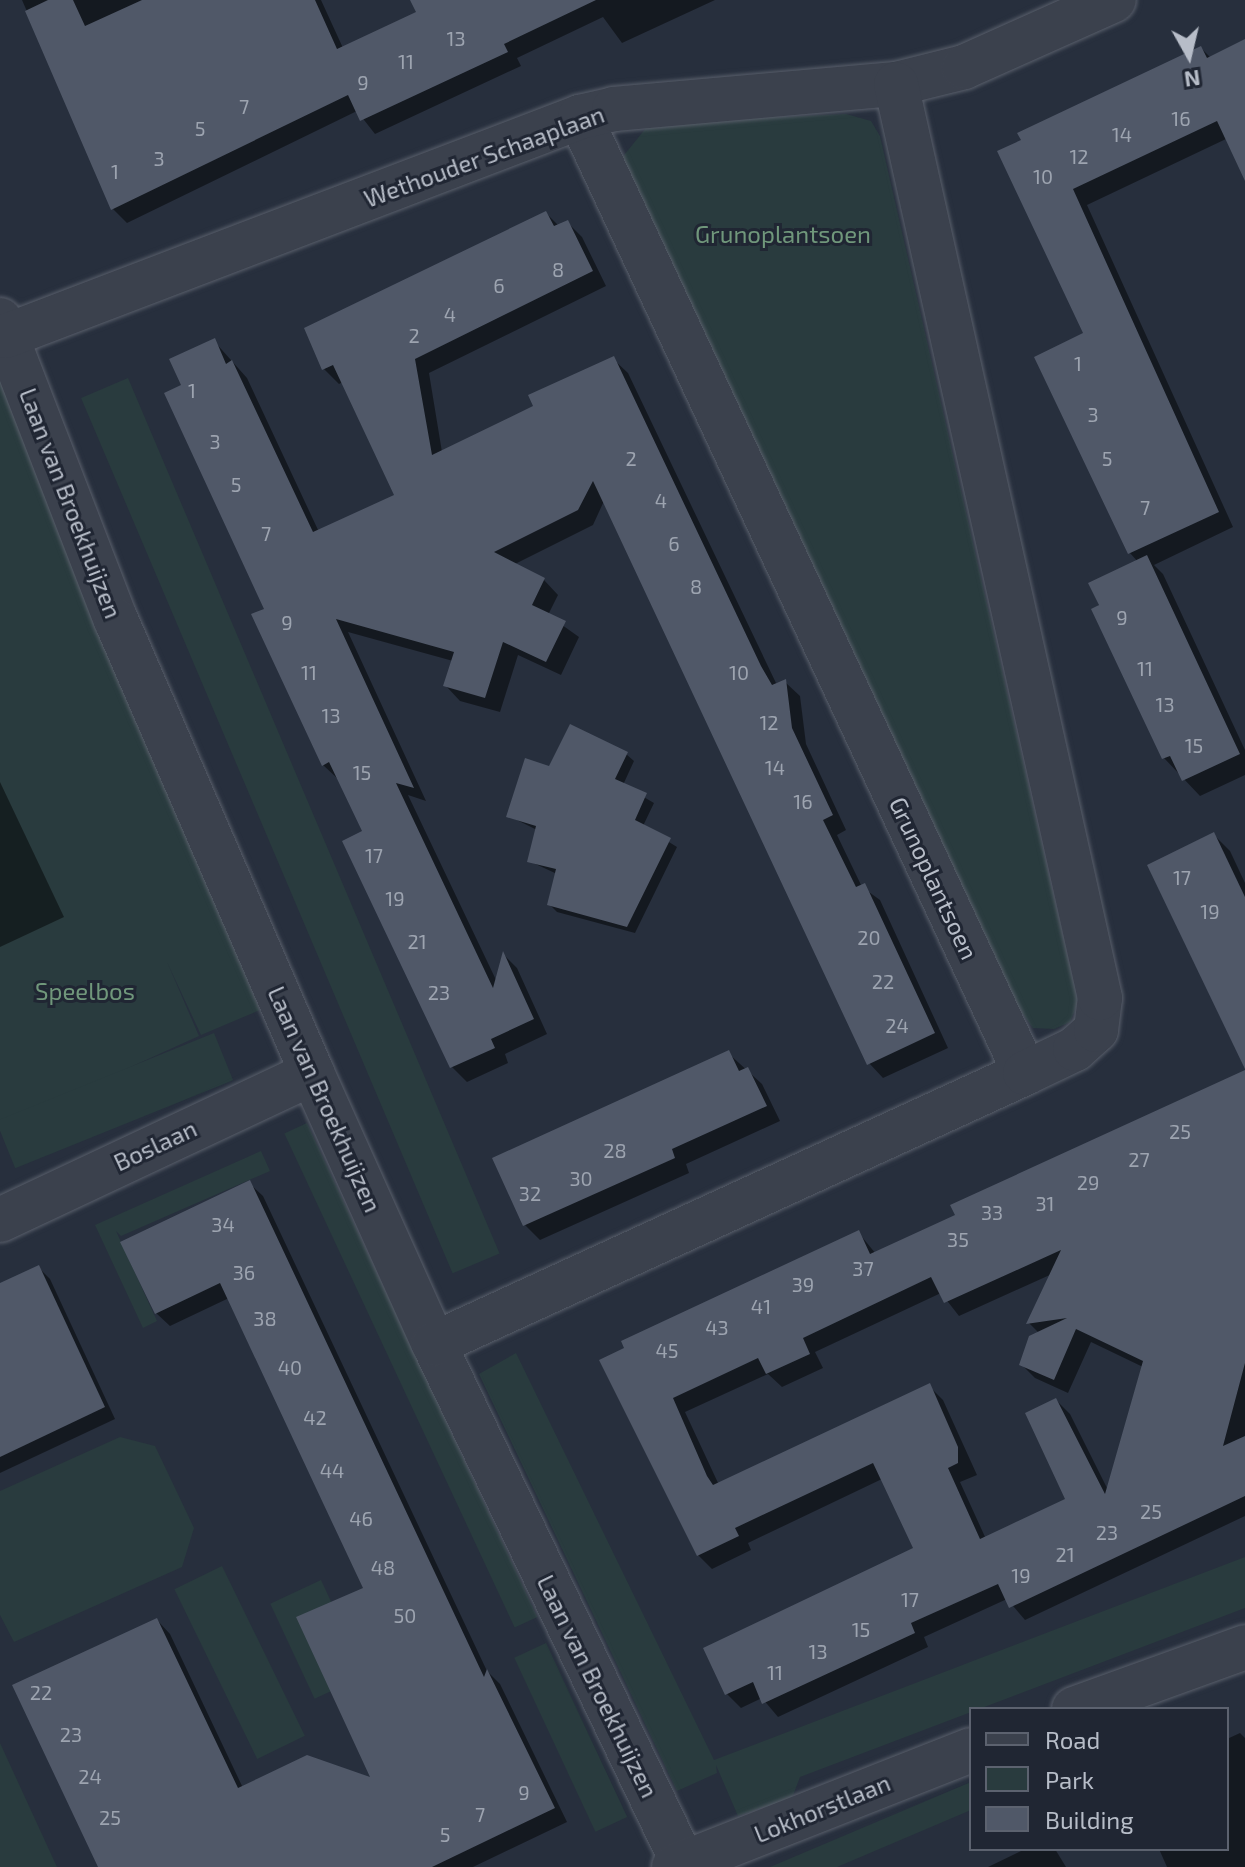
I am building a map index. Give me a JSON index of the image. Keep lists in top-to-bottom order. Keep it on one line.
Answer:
{"streets":{"street":["Wethouder Schaaplaan","Laan van Broekhuijzen","Grunoplantsoen","Boslaan","Lokhorstlaan"]},"crossings":[["Wethouder Schaaplaan","Laan van Broekhuijzen"],["Wethouder Schaaplaan","Grunoplantsoen"],["Laan van Broekhuijzen","Boslaan"],["Laan van Broekhuijzen","Lokhorstlaan"]],"parks":["Grunoplantsoen","Speelbos"],"house_numbers":["13","11","9","7","16","5","14","12","3","1","10","8","6","4","2","1","1","3","3","2","5","5","4","7","7","6","8","9","9","11","11","10","13","13","12","15","14","15","16","17","17","19","19","20","21","22","23","24","25","28","27","30","29","32","31","33","34","35","37","36","39","41","38","43","45","40","42","44","25","46","23","21","48","19","17","50","15","13","11","22","23","24","9","7","25","5"],"legend":["Road","Park","Building"],"north":"bottom"}
